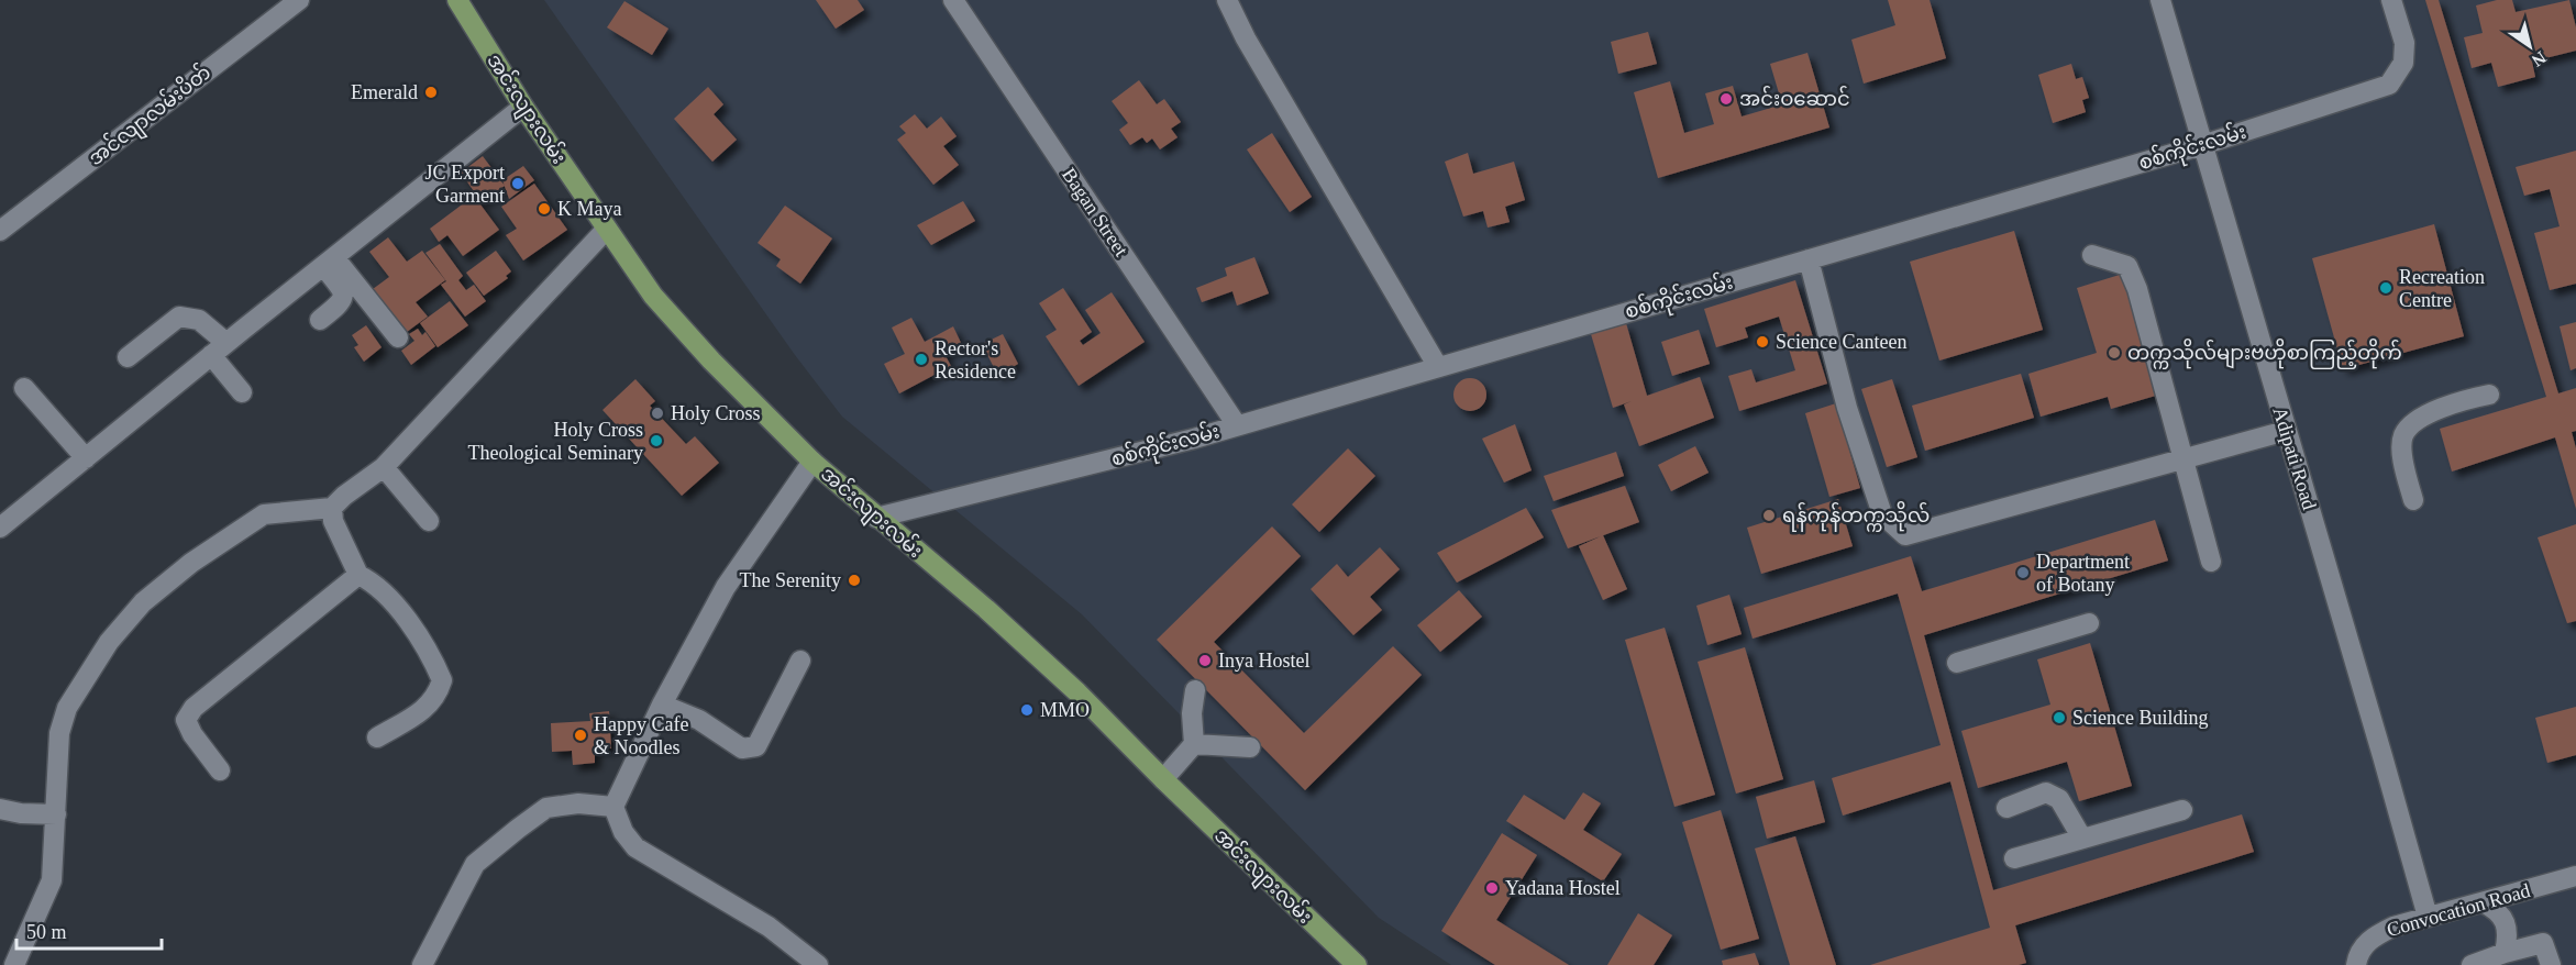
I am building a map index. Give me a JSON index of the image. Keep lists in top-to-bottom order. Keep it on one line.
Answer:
{"streets":{"main road":["အင်းလျားလမ်း"],"street":["အင်လျာလမ်းပိတ်","စစ်ကိုင်းလမ်း","Bagan Street","Adipati Road","Convocation Road"]},"crossings":[["အင်းလျားလမ်း","စစ်ကိုင်းလမ်း"],["စစ်ကိုင်းလမ်း","Bagan Street"],["စစ်ကိုင်းလမ်း","Adipati Road"],["Adipati Road","Convocation Road"]],"places":["Emerald","အင်းဝ‌ဆောင်","JC Export Garment","K Maya","Recreation Centre","Science Canteen","တက္ကသိုလ်များဗဟိုစာကြည့်တိုက်","Rector's Residence","Holy Cross","Holy Cross Theological Seminary","ရန်ကုန်တက္ကသိုလ်","Department of Botany","The Serenity","Inya Hostel","MMO","Science Building","Happy Cafe & Noodles","Yadana Hostel"],"scale_bar":"50 m","north":"bottom right"}
